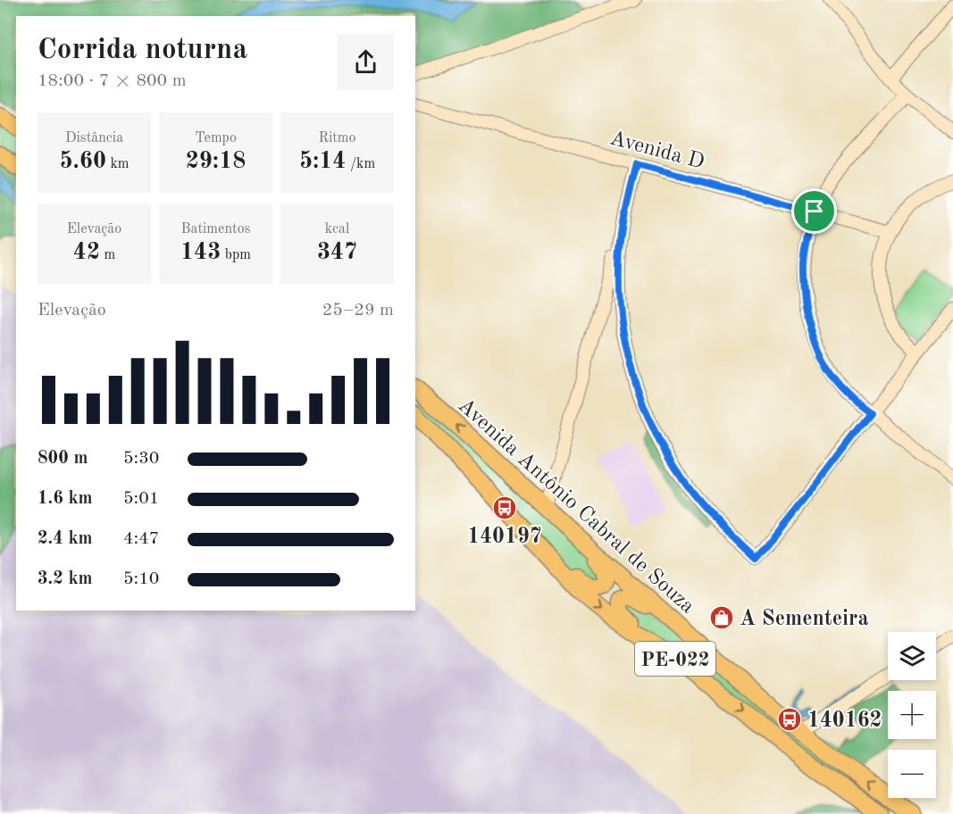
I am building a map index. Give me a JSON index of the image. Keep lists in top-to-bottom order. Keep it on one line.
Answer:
{"streets":{"highway":["Avenida Antônio Cabral de Souza","PE-022"],"street":["Avenida D"]},"places":{"bus stop":["140197","140162"],"shop":["A Sementeira"]},"page":{"heading":["Corrida noturna","18:00 · 7 × 800 m"],"stats":[["Distância","5.60 km"],["Tempo","29:18"],["Ritmo","5:14 /km"],["Elevação","42 m"],["Batimentos","143 bpm"],["kcal","347"]],"chart":["Elevação","25–29 m"],"list":[{"name":"800 m","note":"5:30"},{"name":"1.6 km","note":"5:01"},{"name":"2.4 km","note":"4:47"},{"name":"3.2 km","note":"5:10"}],"map_buttons":["+","−"]}}
